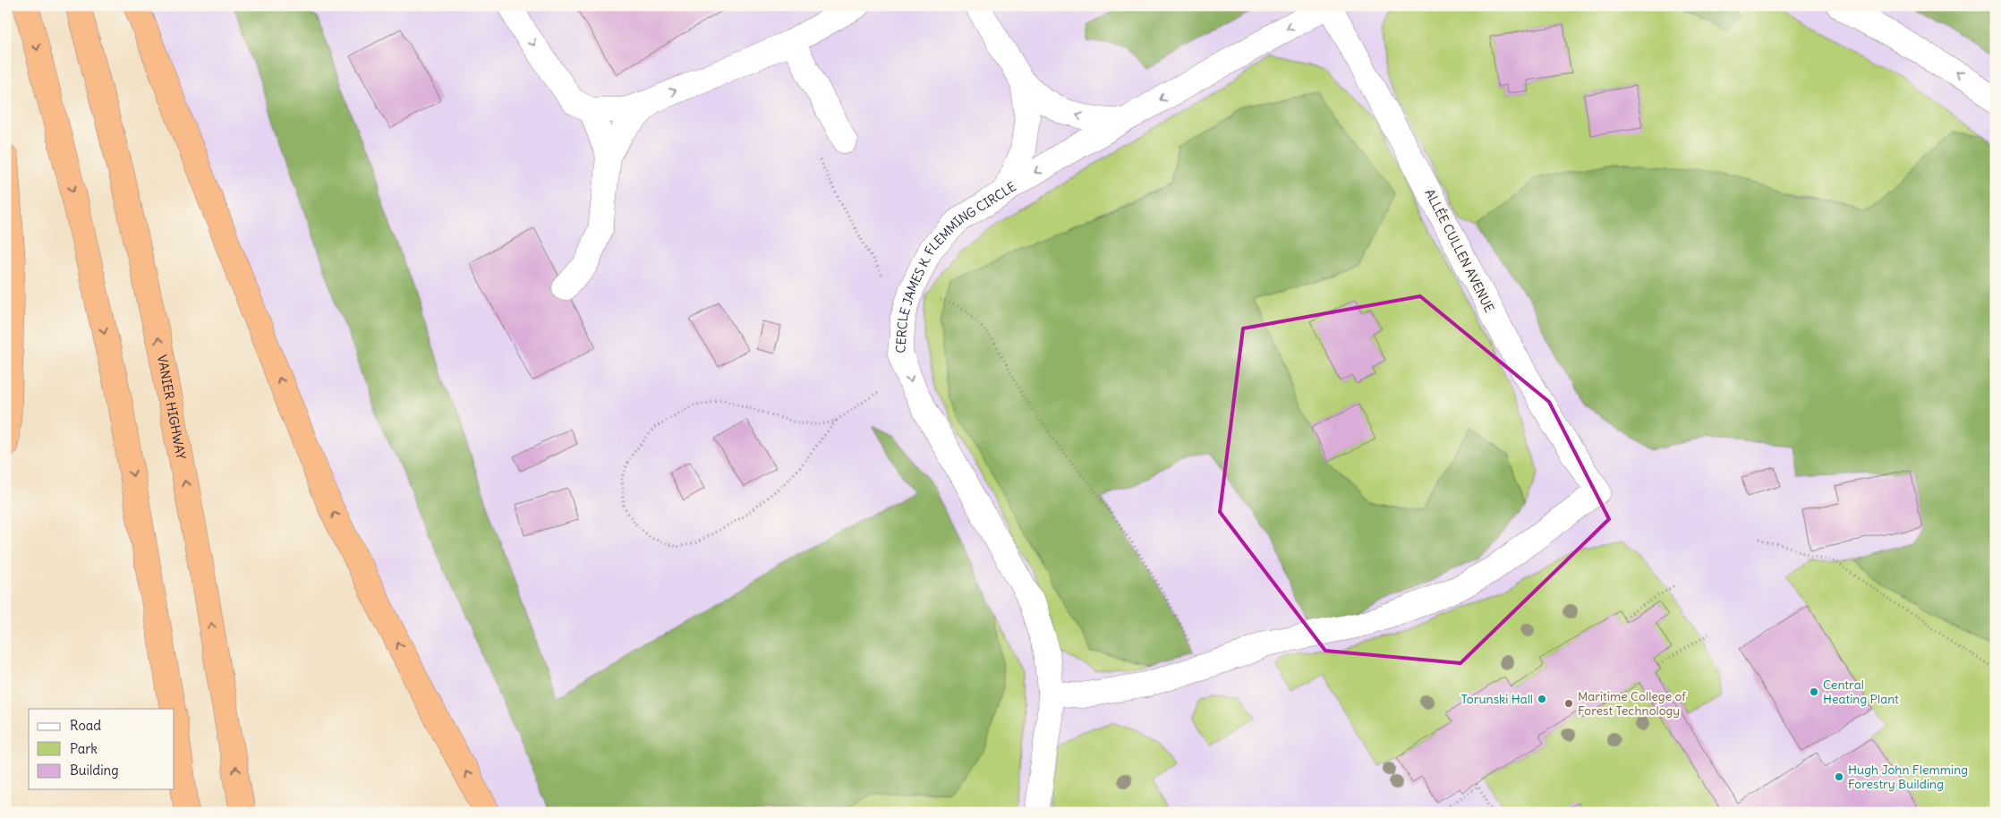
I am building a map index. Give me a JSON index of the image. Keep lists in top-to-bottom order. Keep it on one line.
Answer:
{"streets":{"highway":["VANIER HIGHWAY"],"street":["ALLÉE CULLEN AVENUE","CERCLE JAMES K. FLEMMING CIRCLE"]},"crossings":[["ALLÉE CULLEN AVENUE","CERCLE JAMES K. FLEMMING CIRCLE"]],"places":["Central Heating Plant","Torunski Hall","Maritime College of Forest Technology","Hugh John Flemming Forestry Building"],"legend":["Road","Park","Building"]}
